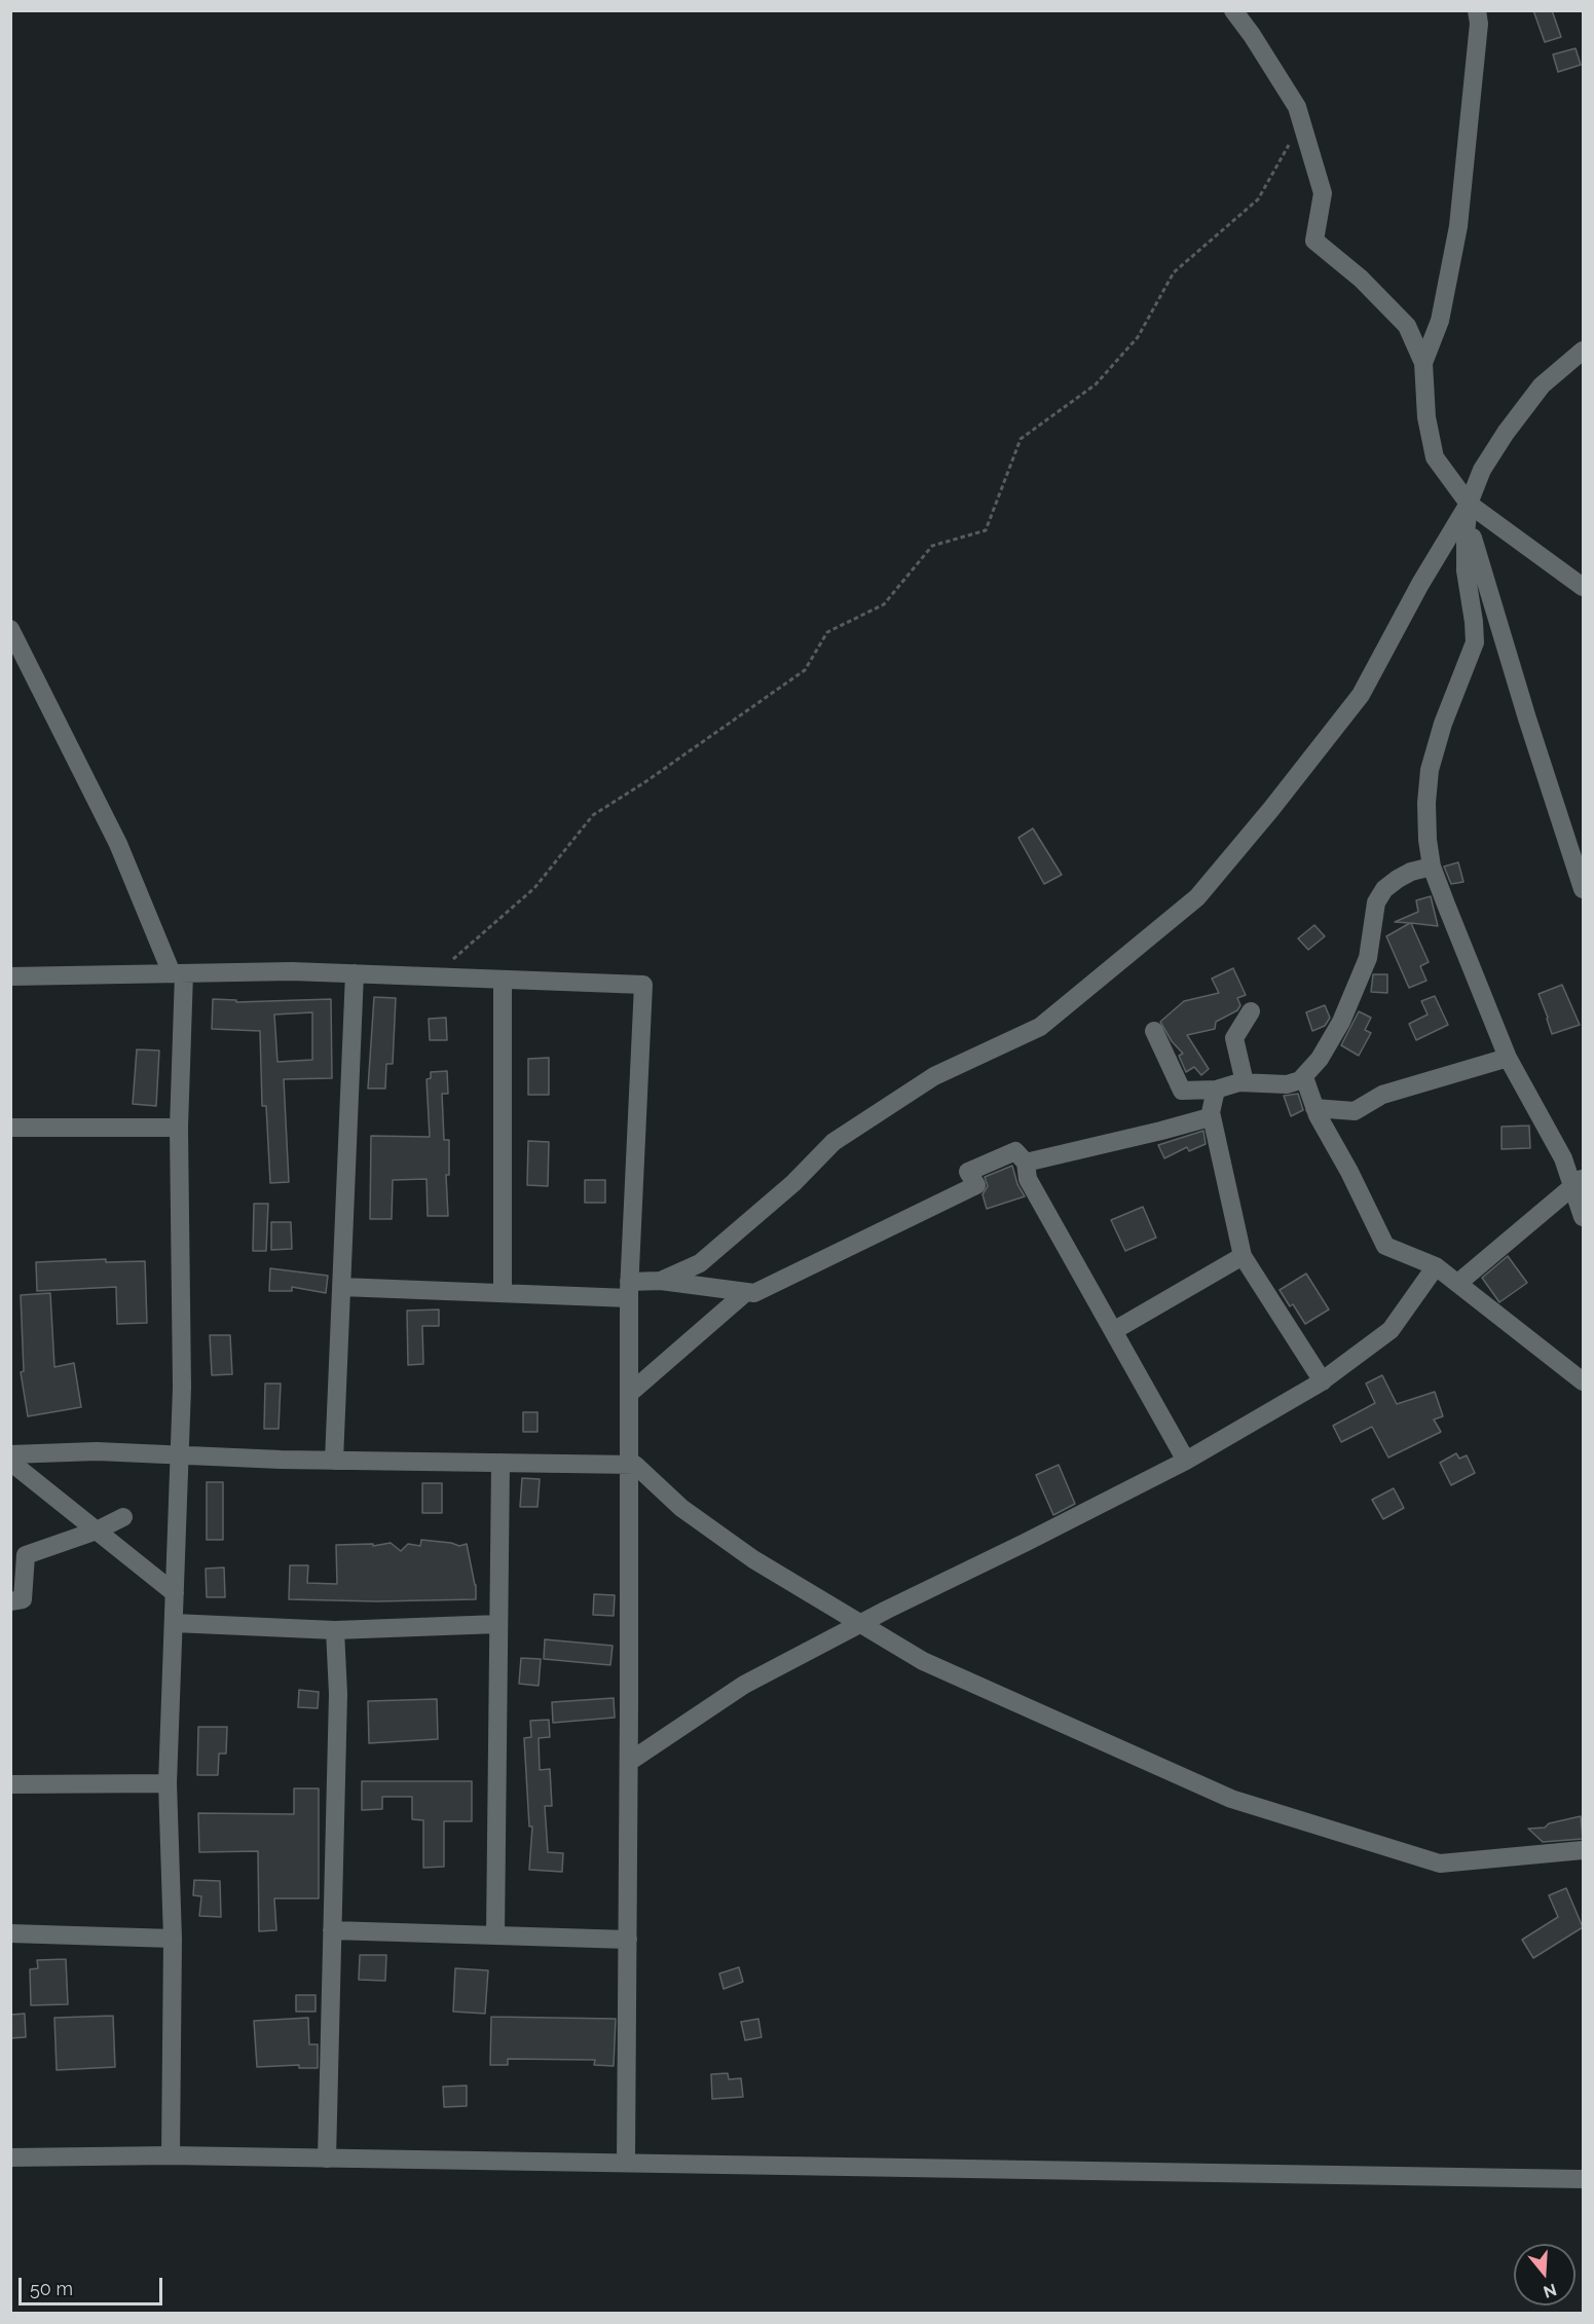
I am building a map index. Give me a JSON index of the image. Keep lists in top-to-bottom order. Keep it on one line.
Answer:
{"scale_bar":"50 m","north":"bottom"}
